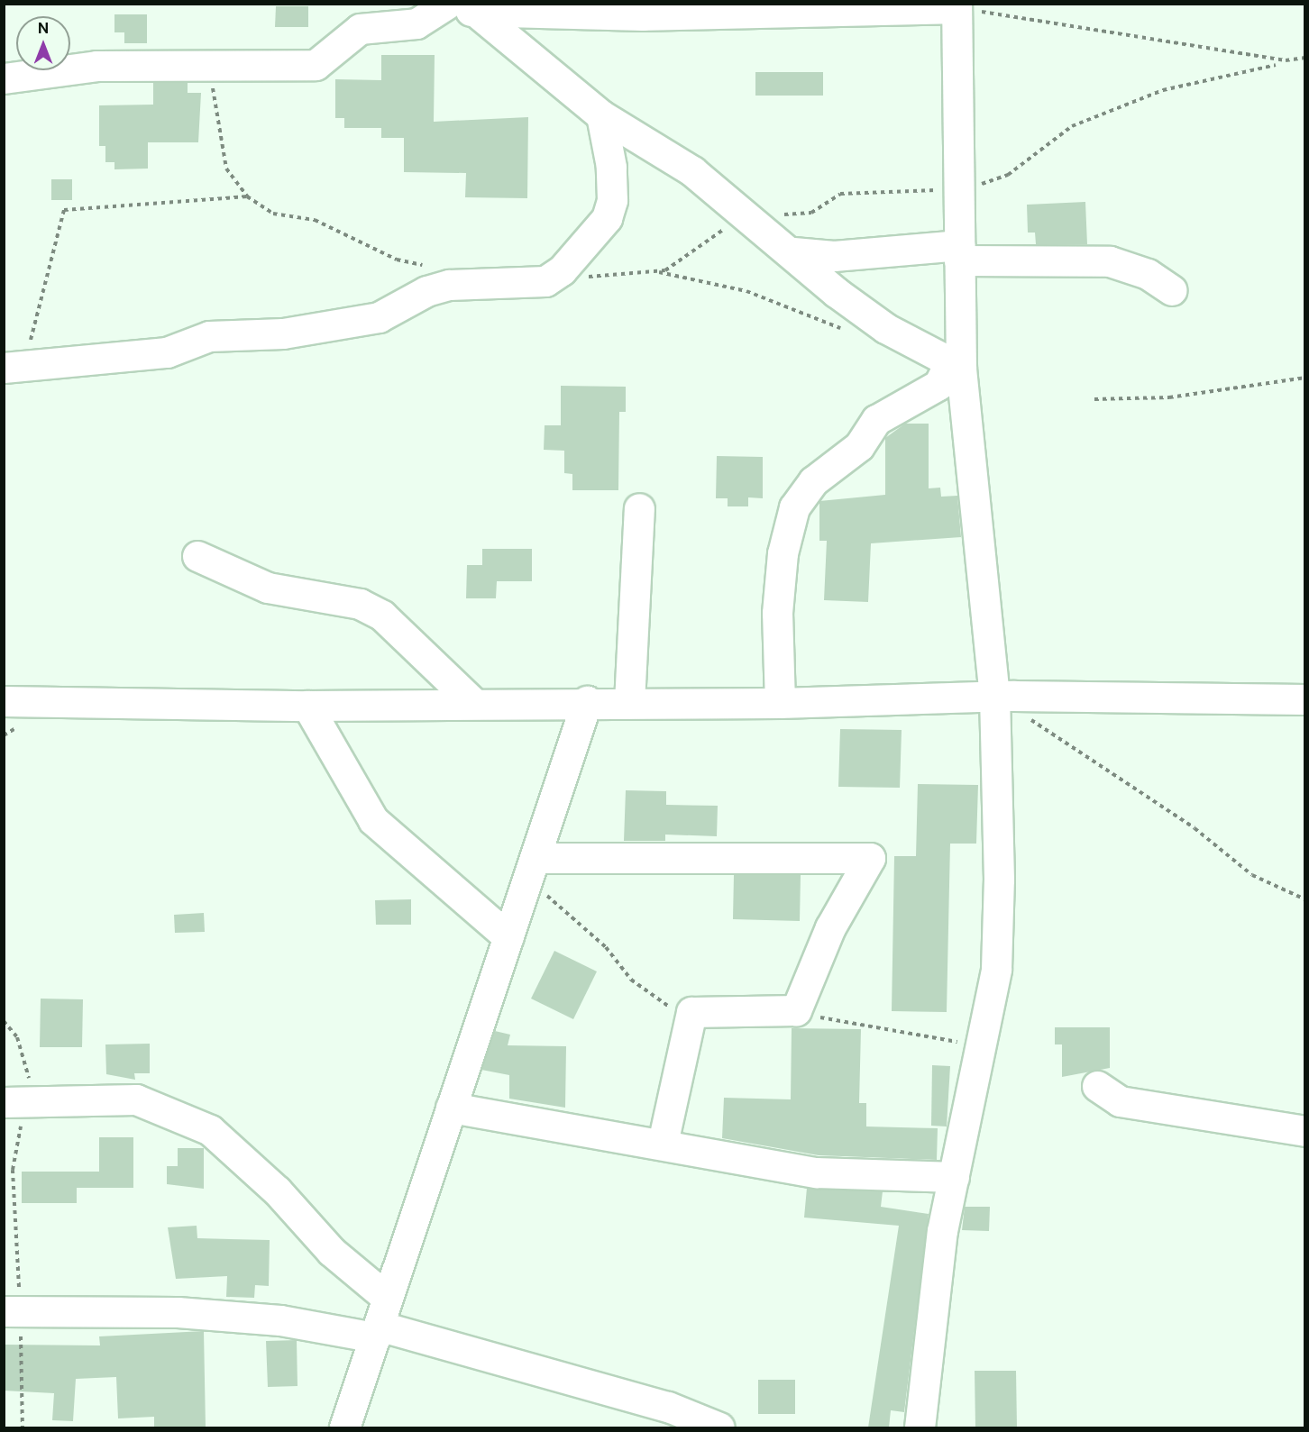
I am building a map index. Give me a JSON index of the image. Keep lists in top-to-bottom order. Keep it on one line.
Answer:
{"north":"top"}
